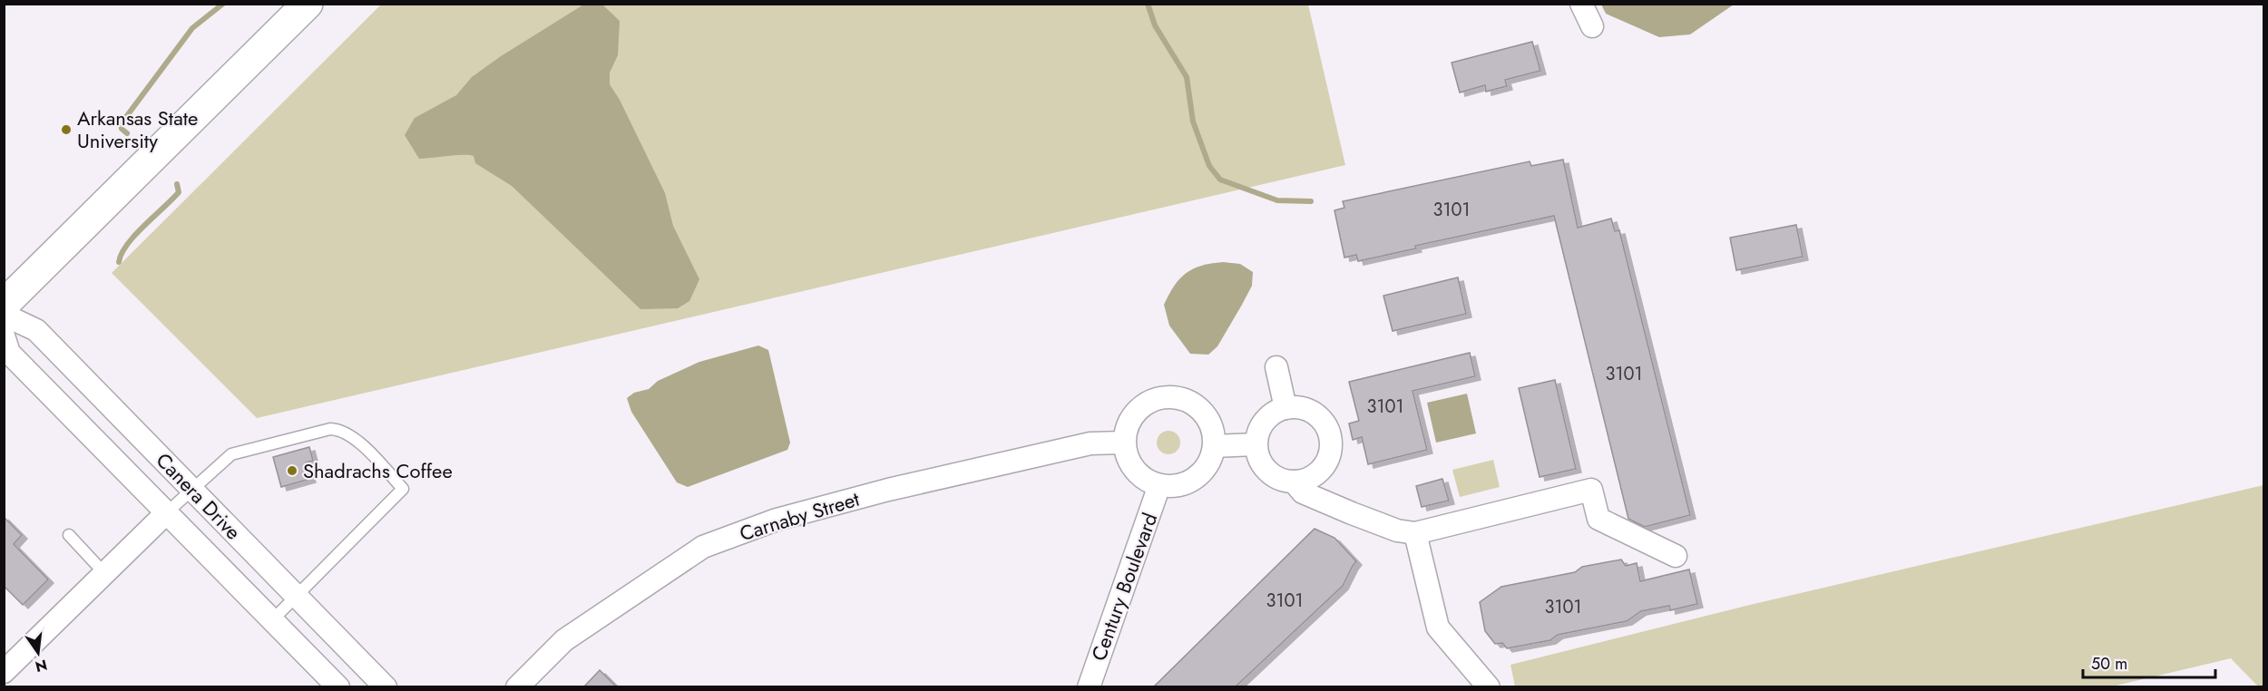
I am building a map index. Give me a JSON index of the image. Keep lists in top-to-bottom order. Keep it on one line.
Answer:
{"streets":{"street":["Canera Drive","Carnaby Street","Century Boulevard"]},"crossings":[["Carnaby Street","Century Boulevard"]],"places":["Arkansas State University","Shadrachs Coffee"],"house_numbers":["3101","3101","3101","3101","3101"],"scale_bar":"50 m","north":"bottom"}
